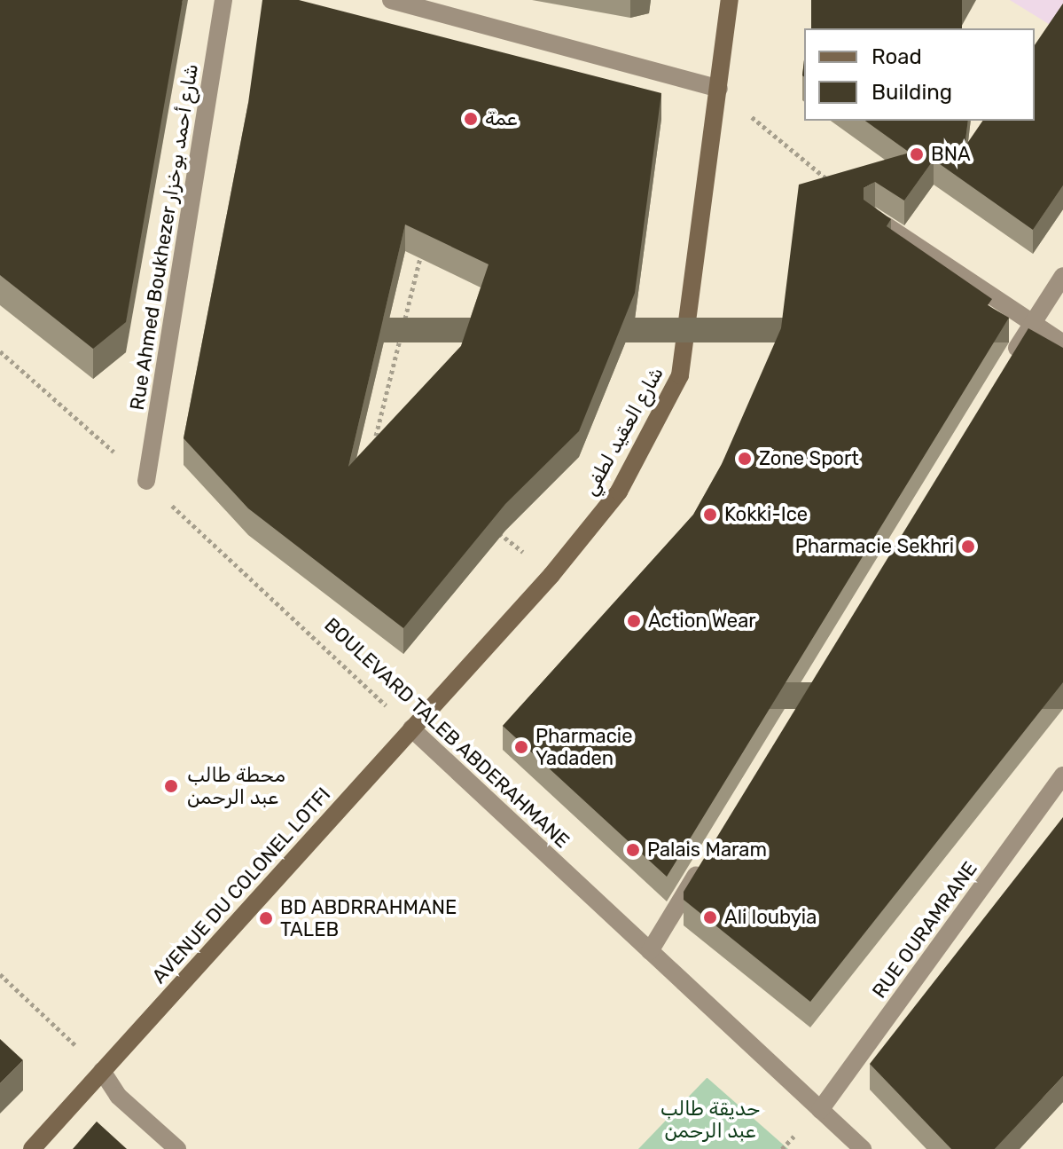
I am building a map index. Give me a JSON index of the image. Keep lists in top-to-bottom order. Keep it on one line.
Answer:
{"streets":{"main road":["شارع العقيد لطفي","AVENUE DU COLONEL LOTFI"],"street":["Rue Ahmed Boukhezer شارع أحمد بوخزار","BOULEVARD TALEB ABDERAHMANE","RUE OURAMRANE"]},"crossings":[["Rue Ahmed Boukhezer شارع أحمد بوخزار","BOULEVARD TALEB ABDERAHMANE"],["شارع العقيد لطفي","BOULEVARD TALEB ABDERAHMANE"],["شارع العقيد لطفي","AVENUE DU COLONEL LOTFI"],["BOULEVARD TALEB ABDERAHMANE","AVENUE DU COLONEL LOTFI"],["BOULEVARD TALEB ABDERAHMANE","RUE OURAMRANE"]],"parks":["حديقة طالب عبد الرحمن"],"places":["عمة","BNA","Zone Sport","Kokki-Ice","Pharmacie Sekhri","Action Wear","Pharmacie Yadaden","محطة طالب عبد الرحمن","Palais Maram","Ali loubyia","BD ABDRRAHMANE TALEB"],"legend":["Road","Building"]}
